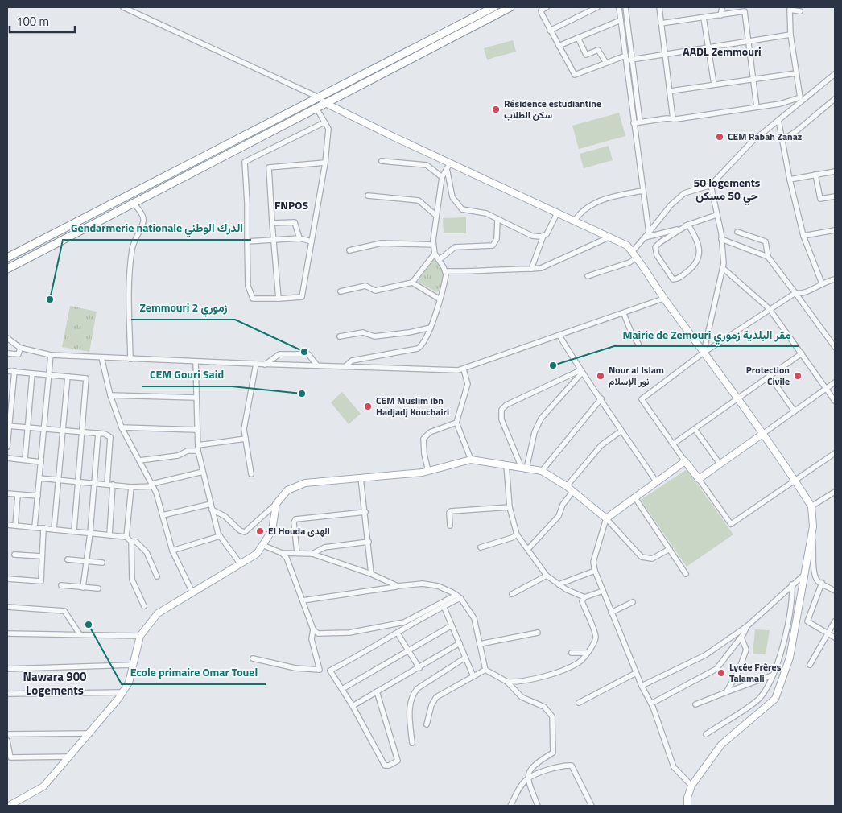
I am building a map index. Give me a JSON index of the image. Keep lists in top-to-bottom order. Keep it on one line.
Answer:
{"districts":["AADL Zemmouri","50 logements حي 50 مسكن","FNPOS","Nawara 900 Logements"],"places":["Résidence estudiantine سكن الطلاب","CEM Rabah Zanaz","Gendarmerie nationale الدرك الوطني","Zemmouri 2 زموري","Mairie de Zemouri مقر البلدية زموري","Nour al Islam نور الإسلام","Protection Civile","CEM Gouri Said","CEM Muslim ibn Hadjadj Kouchairi","El Houda الهدى","Ecole primaire Omar Touel","Lycée Frères Talamali"],"scale_bar":"100 m"}
